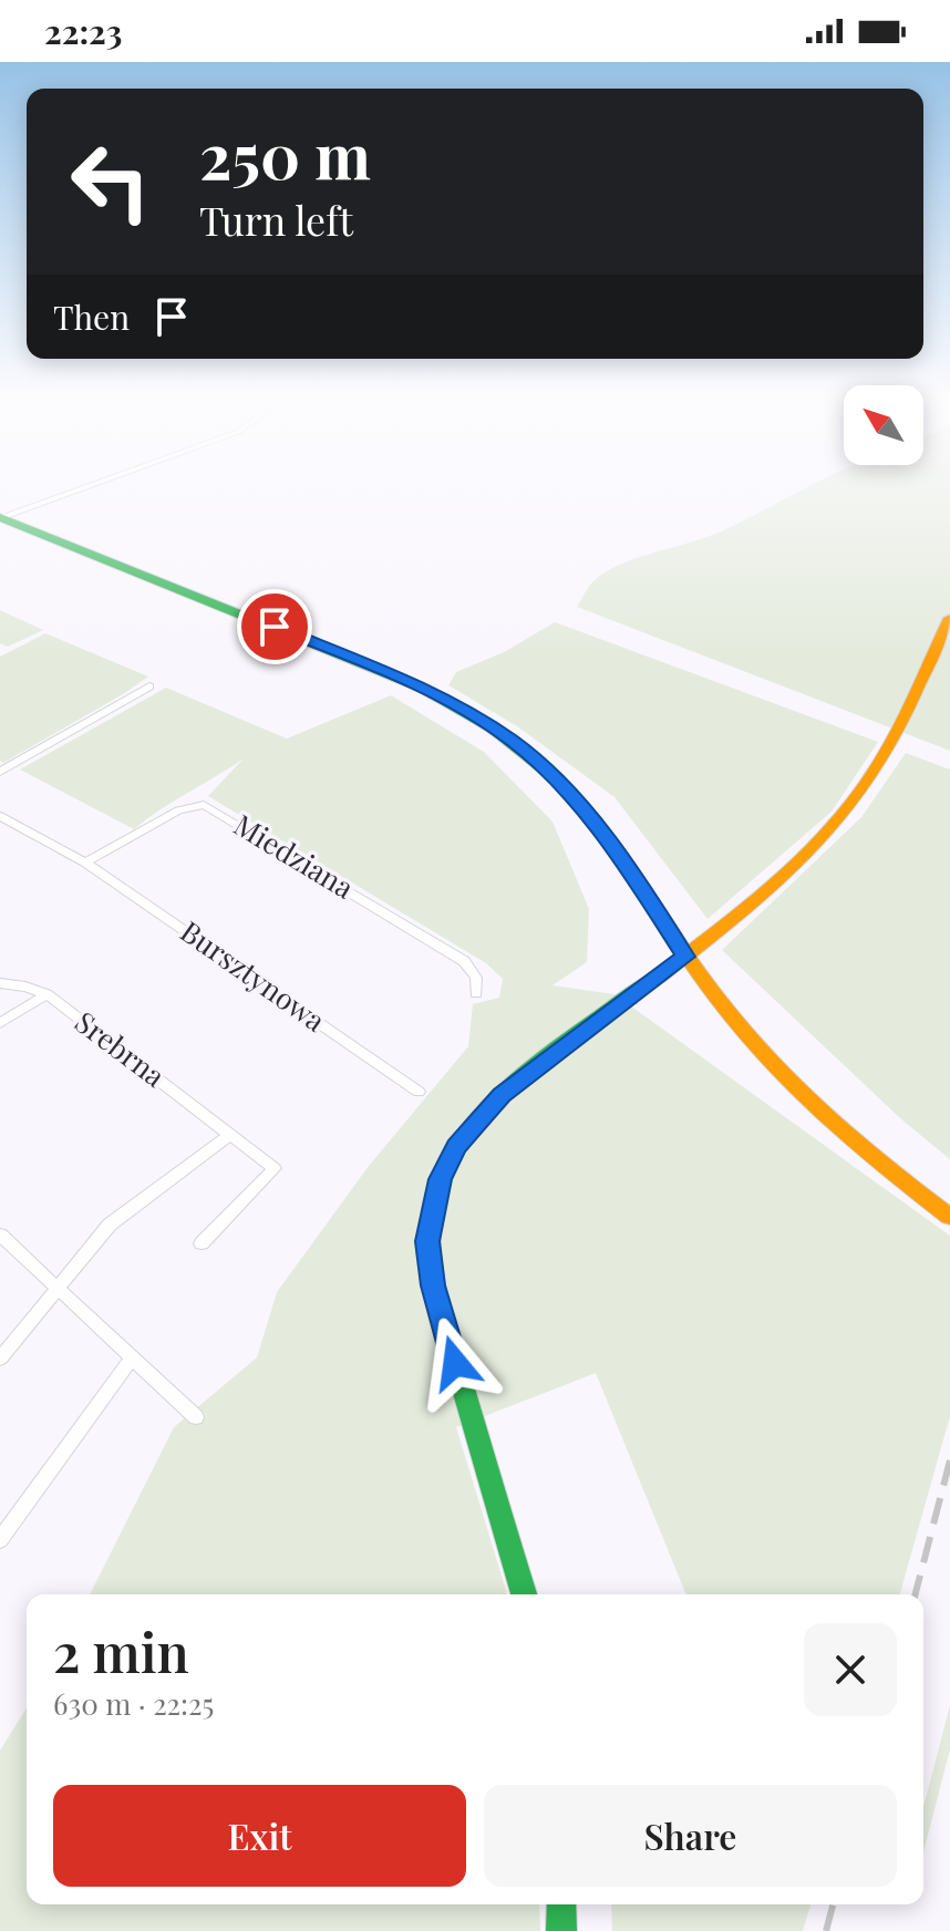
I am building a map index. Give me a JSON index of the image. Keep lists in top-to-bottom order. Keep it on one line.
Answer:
{"streets":{"street":["Miedziana","Bursztynowa","Srebrna"]},"crossings":[["Miedziana","Bursztynowa"]],"north":"top left","page":{"status":"22:23","turn":["250 m","Turn left"],"then":"Then","heading":["2 min","630 m · 22:25"],"buttons":["Exit","Share"]}}
